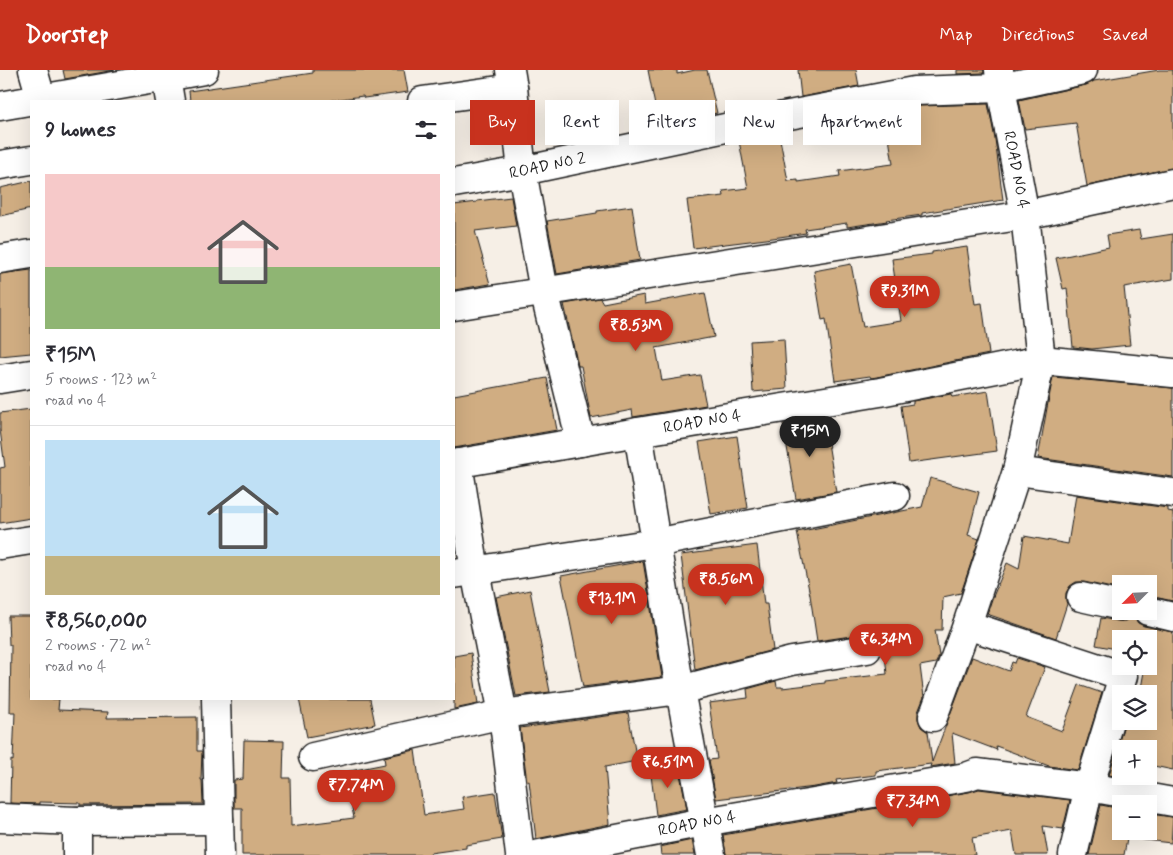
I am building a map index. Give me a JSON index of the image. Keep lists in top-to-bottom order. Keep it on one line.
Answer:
{"streets":{"street":["ROAD NO 2","ROAD NO 4"]},"crossings":[["ROAD NO 2","ROAD NO 4"]],"north":"bottom left","page":{"header":"Doorstep","nav":["Map","Directions","Saved"],"chip":["Buy","Rent","Filters","New","Apartment"],"heading":"9 homes","list":[{"name":"₹15M","note":"5 rooms · 123 m² · road no 4"},{"name":"₹8,560,000","note":"2 rooms · 72 m² · road no 4"}],"price":["₹9.31M","₹8.53M","₹15M","₹8.56M","₹13.1M","₹6.34M","₹6.51M","₹7.74M","₹7.34M"],"map_buttons":["+","−"]}}
